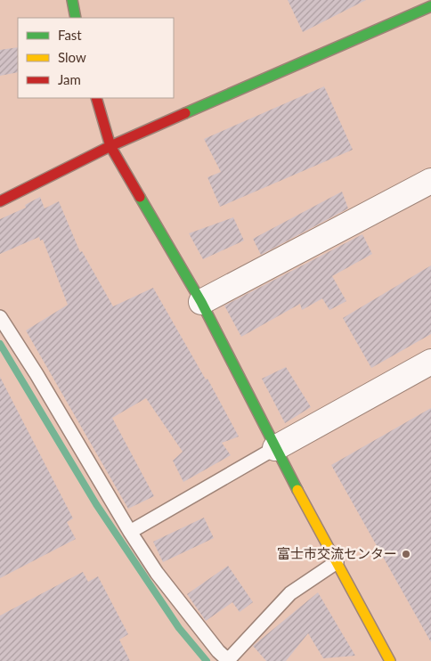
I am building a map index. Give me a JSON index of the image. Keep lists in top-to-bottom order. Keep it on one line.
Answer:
{"places":["富士市交流センター"],"legend":["Fast","Slow","Jam"]}
